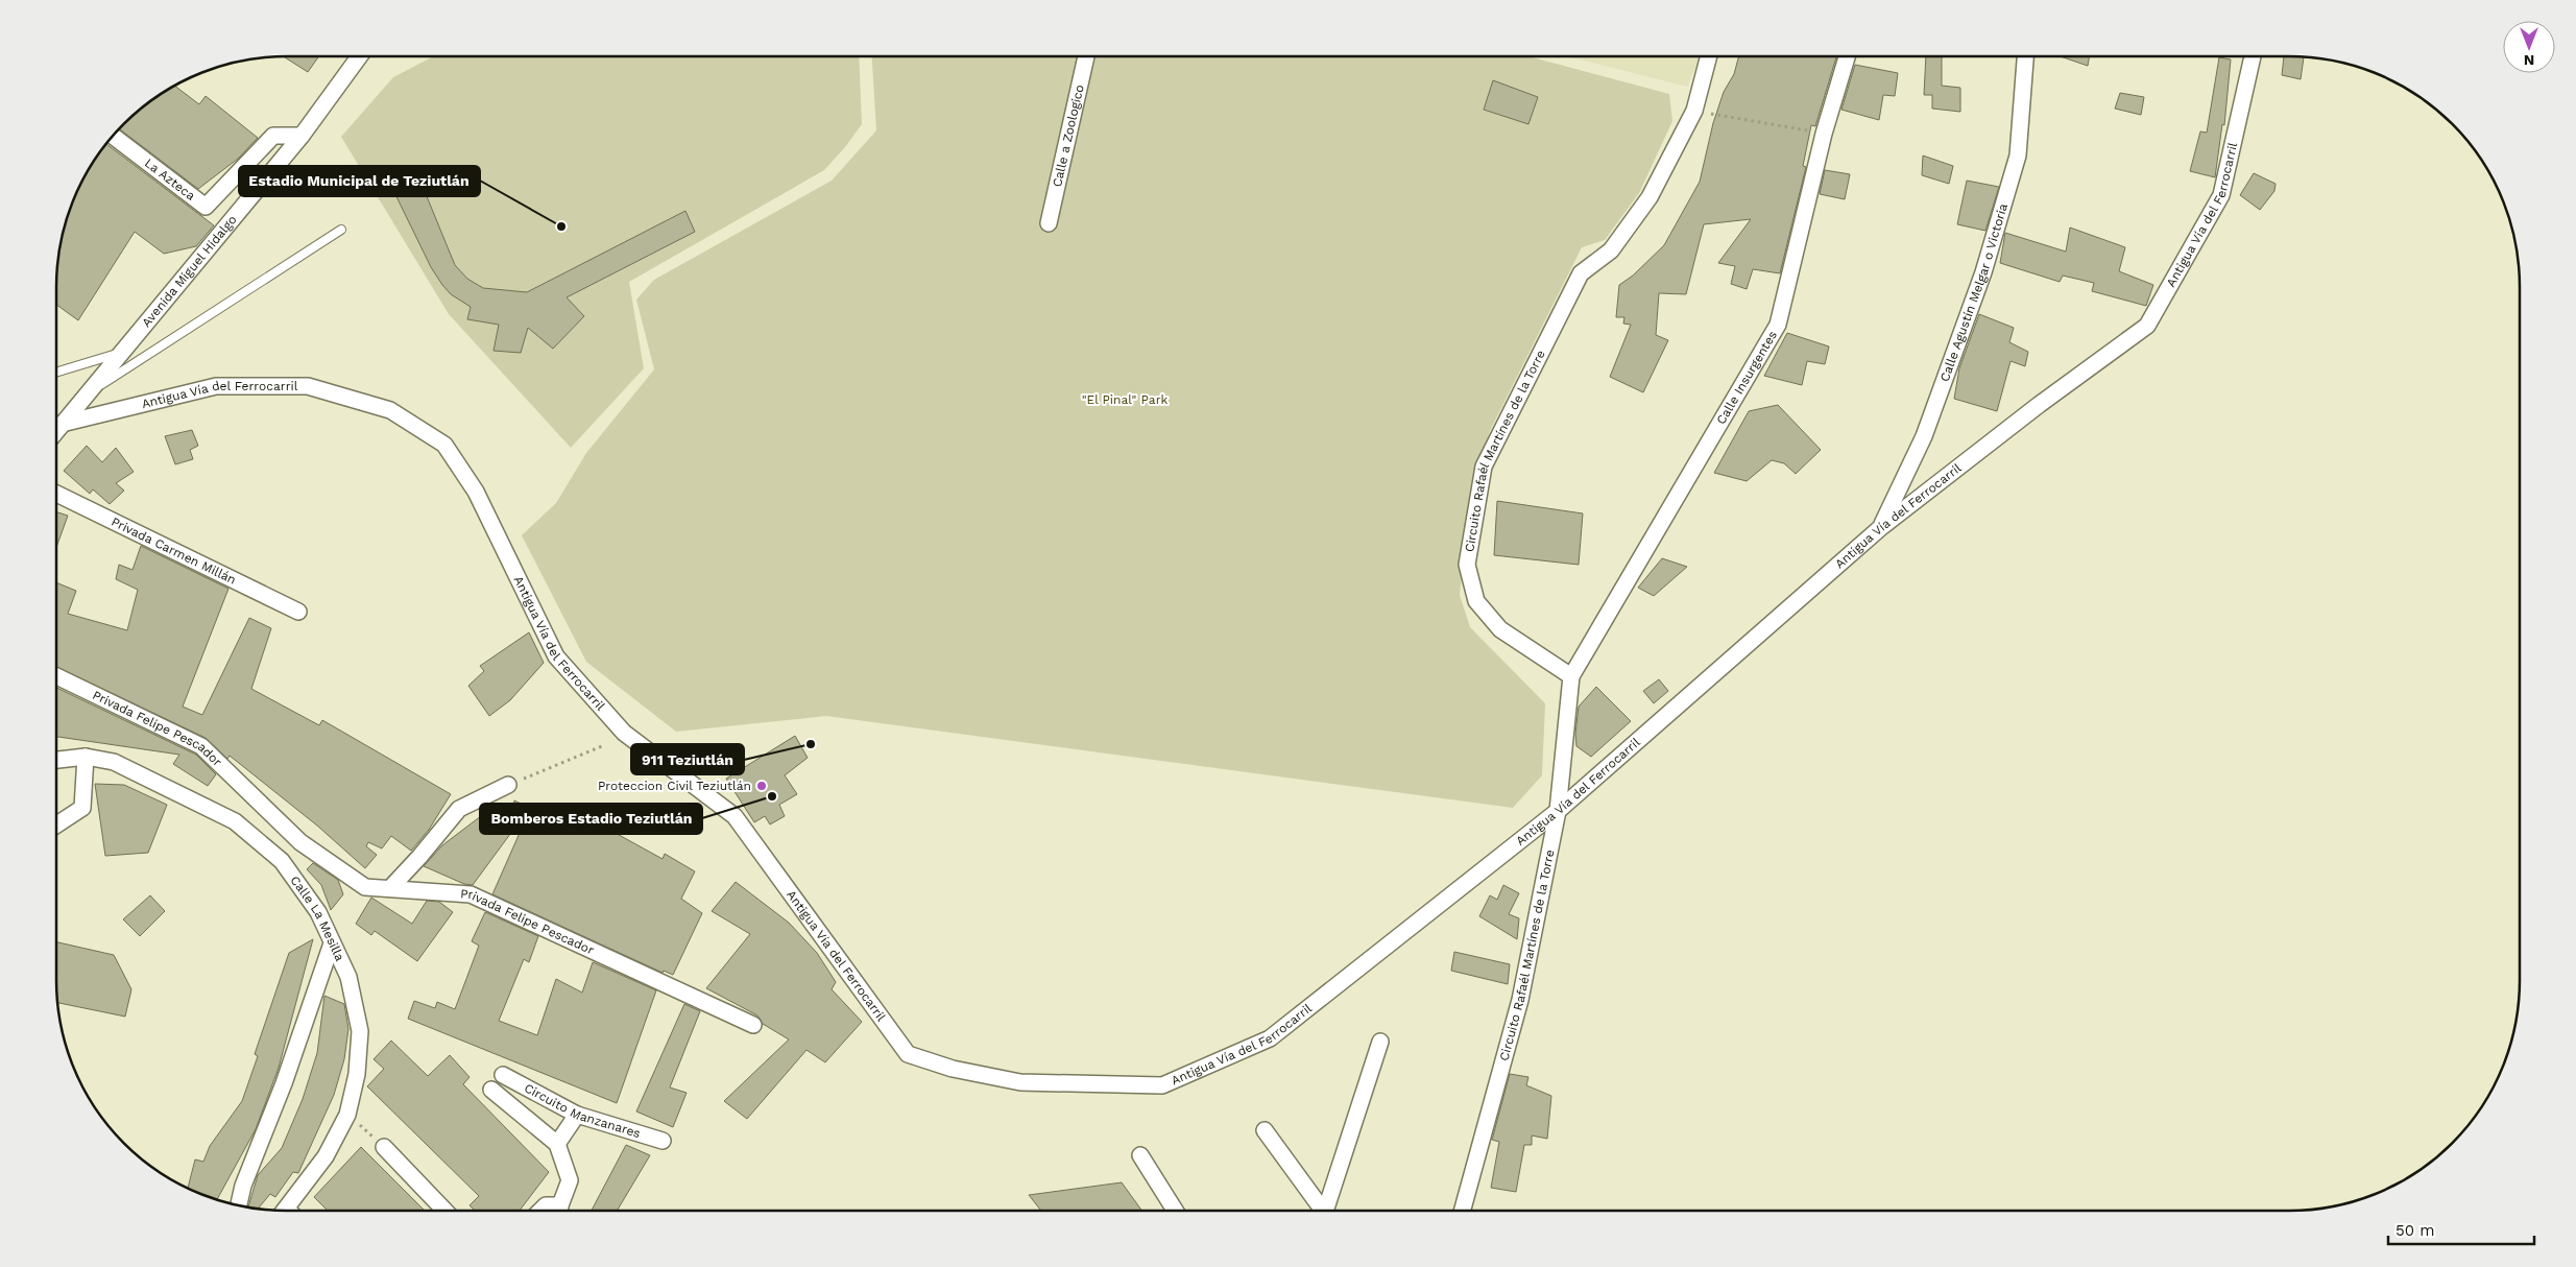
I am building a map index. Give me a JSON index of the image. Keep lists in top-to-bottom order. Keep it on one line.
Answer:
{"streets":{"street":["Calle a Zoologico","La Azteca","Antigua Vía del Ferrocarril","Avenida Miguel Hidalgo","Calle Agustín Melgar o Victoria","Calle Insurgentes","Circuito Rafaél Martínes de la Torre","Privada Carmen Millán","Privada Felipe Pescador","Calle La Mesilla","Circuito Manzanares"]},"crossings":[["La Azteca","Avenida Miguel Hidalgo"],["Antigua Vía del Ferrocarril","Avenida Miguel Hidalgo"],["Antigua Vía del Ferrocarril","Calle Agustín Melgar o Victoria"],["Antigua Vía del Ferrocarril","Circuito Rafaél Martínes de la Torre"],["Calle Insurgentes","Circuito Rafaél Martínes de la Torre"]],"parks":["\"El Pinal\" Park"],"places":["Estadio Municipal de Teziutlán","911 Teziutlán","Proteccion Civil Teziutlán","Bomberos Estadio Teziutlán"],"scale_bar":"50 m","north":"bottom"}
